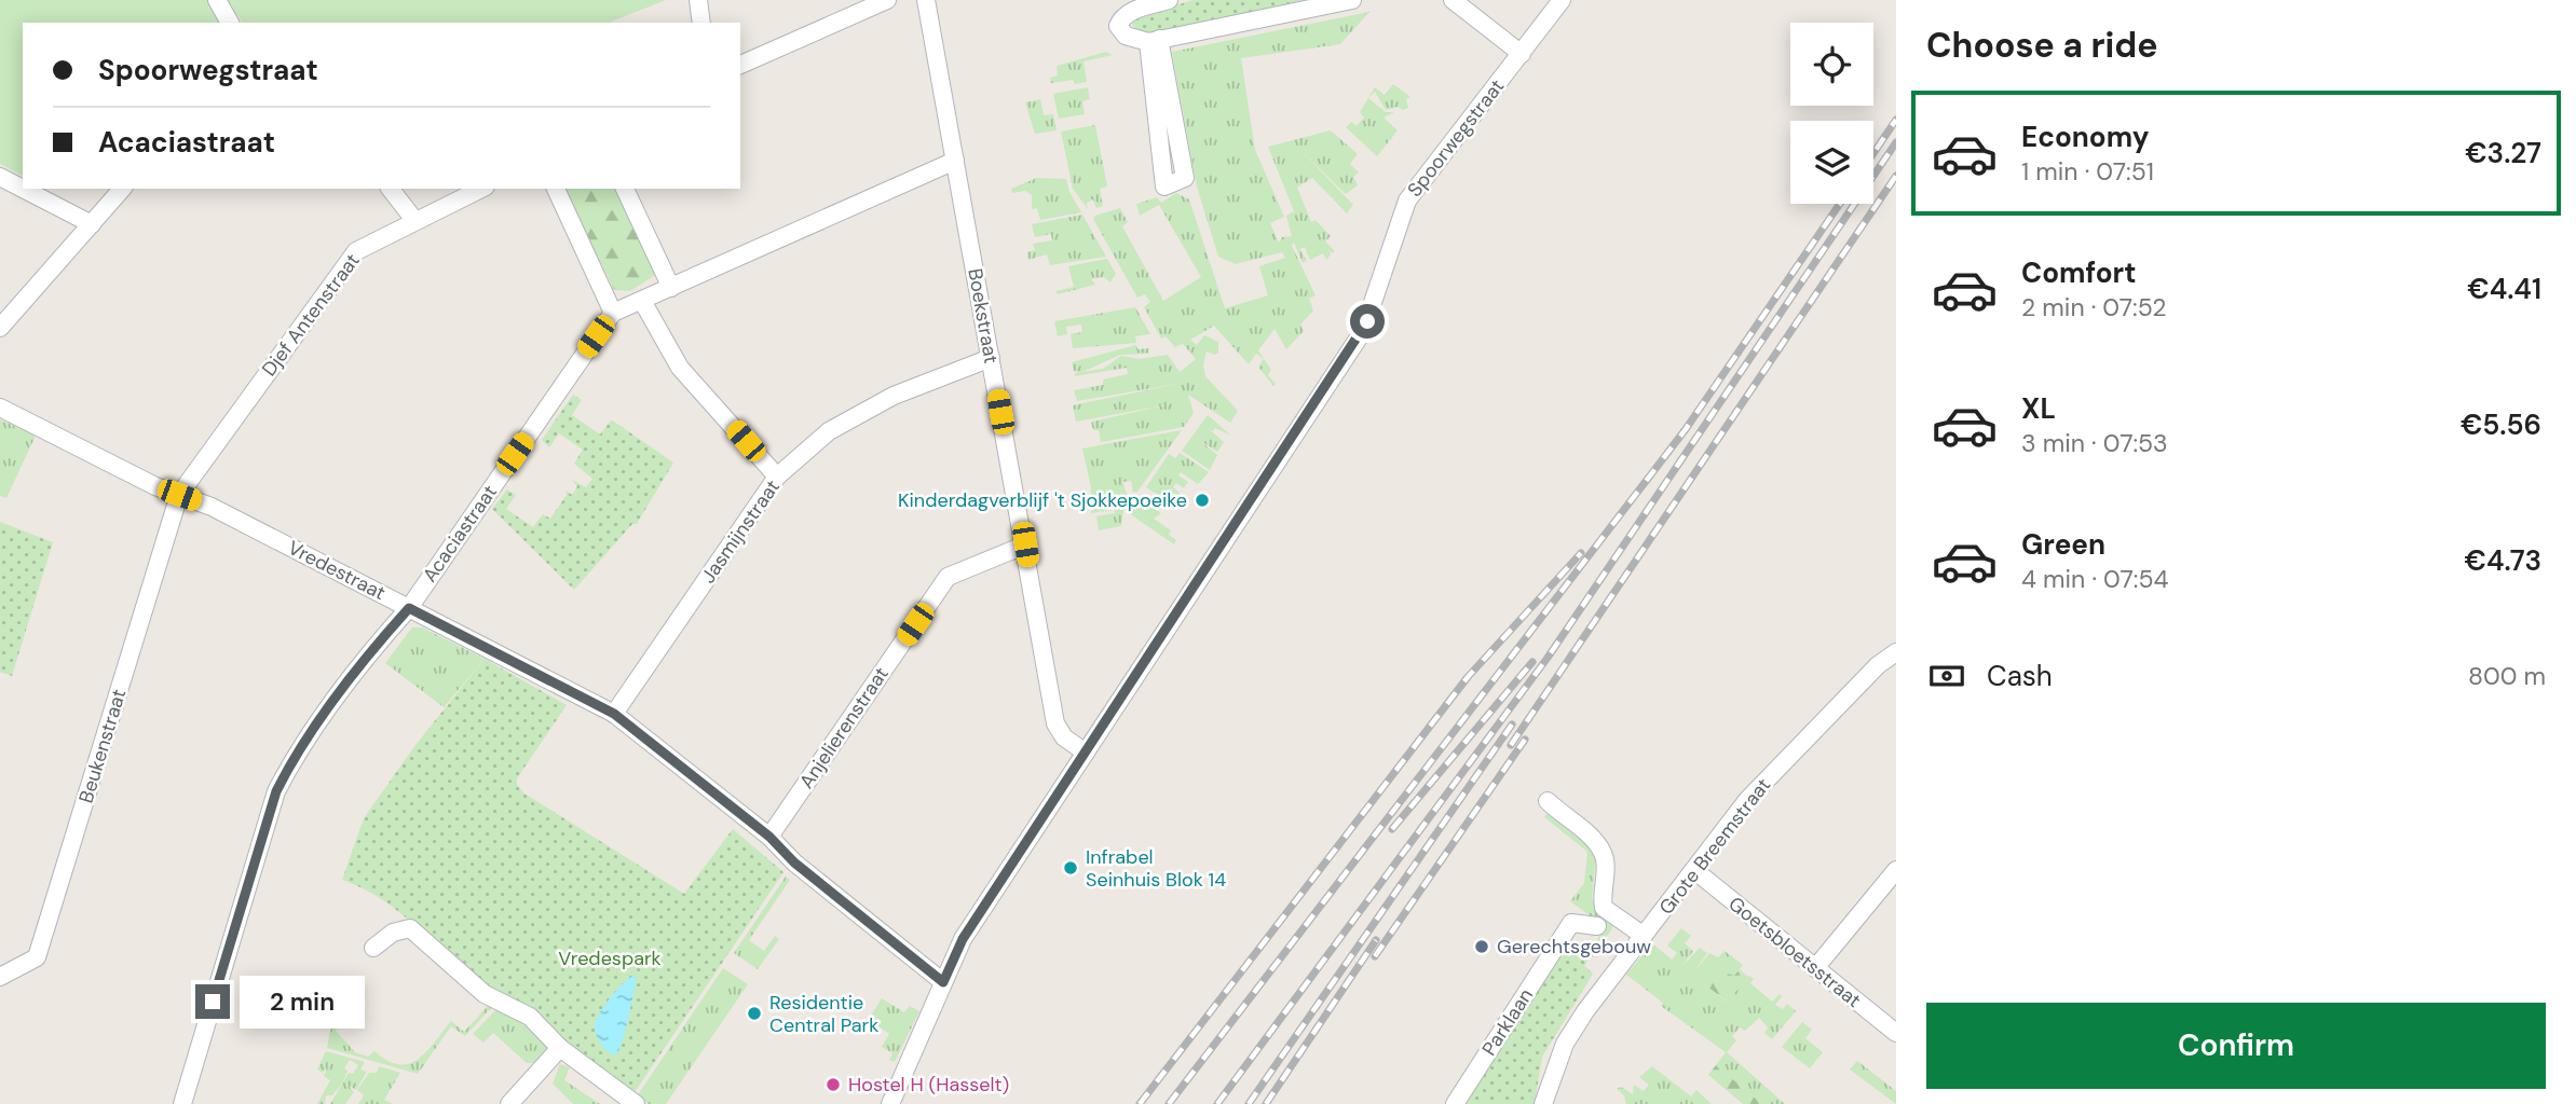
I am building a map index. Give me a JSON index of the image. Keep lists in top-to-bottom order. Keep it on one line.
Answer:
{"streets":{"street":["Spoorwegstraat","Djef Antenstraat","Boekstraat","Jasmijnstraat","Acaciastraat","Vredestraat","Anjelierenstraat","Beukenstraat","Grote Breemstraat","Goetsbloetsstraat","Parklaan"]},"crossings":[["Spoorwegstraat","Boekstraat"],["Spoorwegstraat","Vredestraat"],["Djef Antenstraat","Vredestraat"],["Djef Antenstraat","Beukenstraat"],["Boekstraat","Jasmijnstraat"],["Boekstraat","Anjelierenstraat"],["Jasmijnstraat","Vredestraat"],["Acaciastraat","Vredestraat"],["Vredestraat","Anjelierenstraat"],["Vredestraat","Beukenstraat"],["Grote Breemstraat","Goetsbloetsstraat"]],"parks":["Vredespark"],"places":["Kinderdagverblijf 't Sjokkepoeike","Infrabel Seinhuis Blok 14","Gerechtsgebouw","Residentie Central Park","Hostel H (Hasselt)"],"page":{"heading":"Choose a ride","banner":["Spoorwegstraat","Acaciastraat"],"list":[{"name":"Economy","note":"1 min · 07:51","value":"€3.27"},{"name":"Comfort","note":"2 min · 07:52","value":"€4.41"},{"name":"XL","note":"3 min · 07:53","value":"€5.56"},{"name":"Green","note":"4 min · 07:54","value":"€4.73"}],"pay":["Cash","800 m"],"bubble":"2 min","buttons":"Confirm"}}
